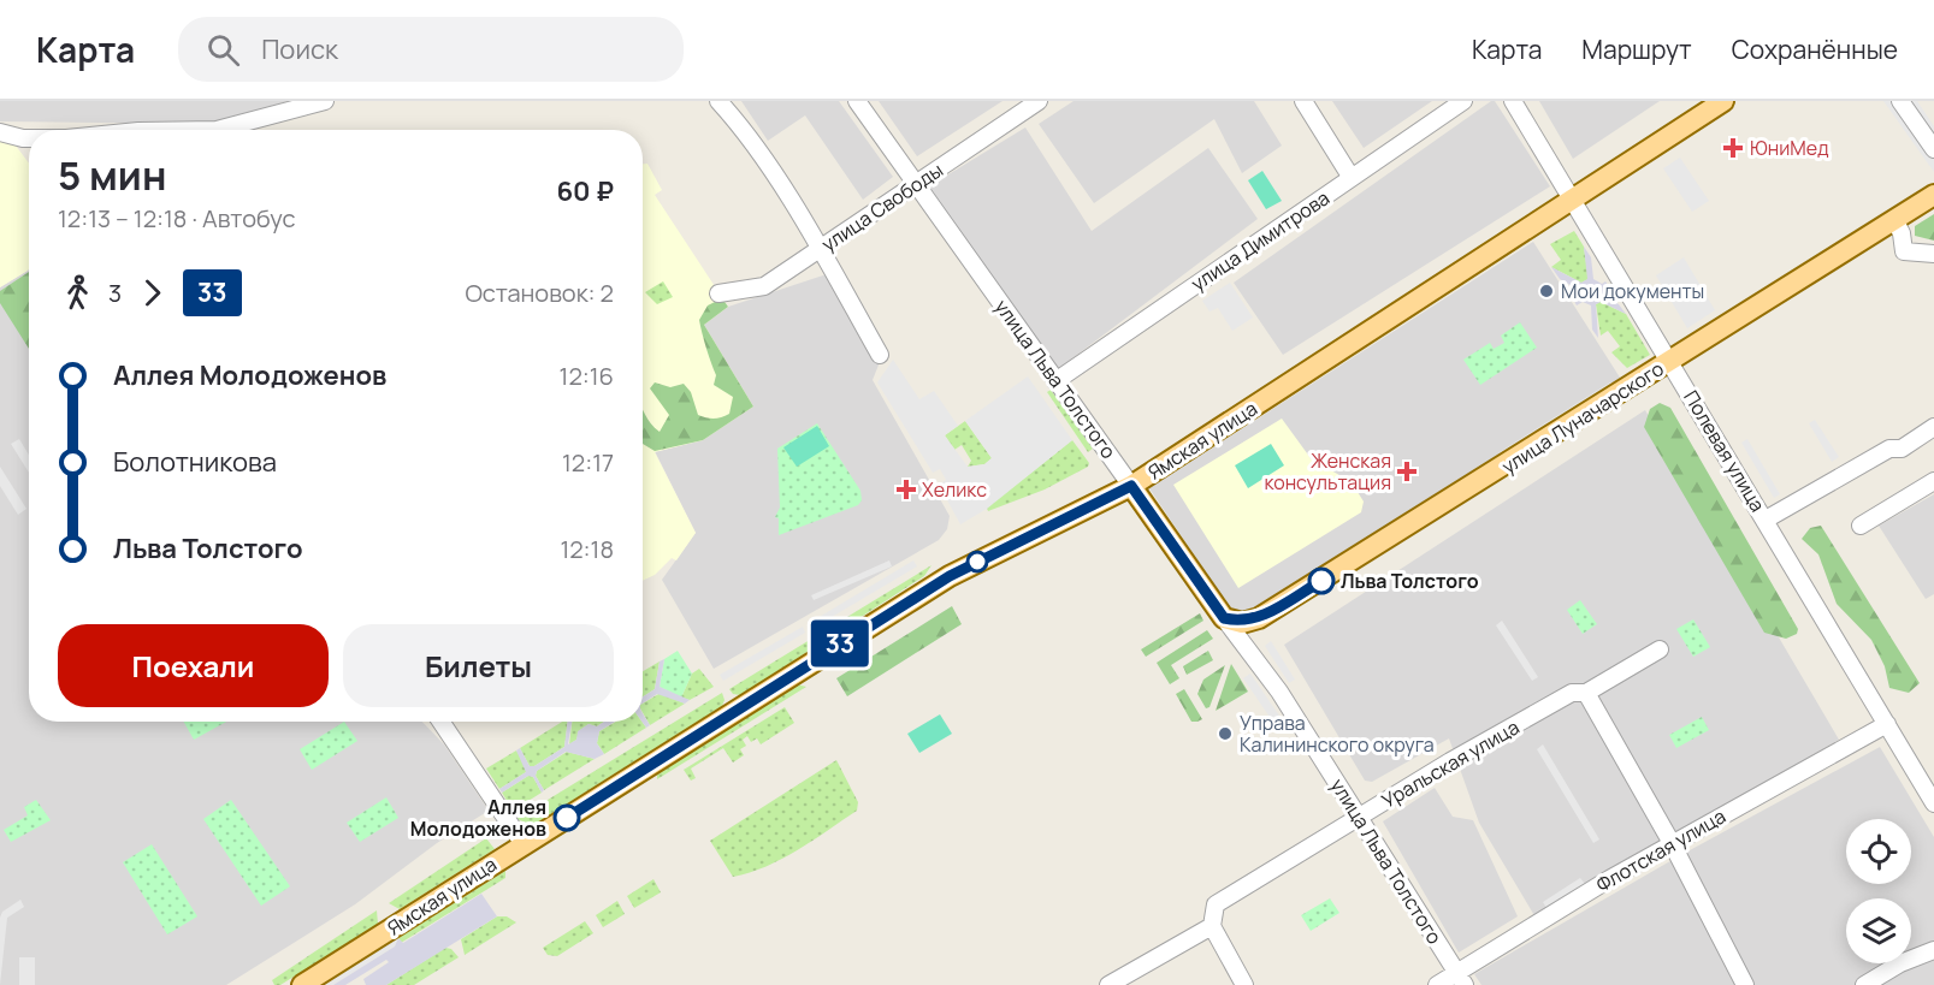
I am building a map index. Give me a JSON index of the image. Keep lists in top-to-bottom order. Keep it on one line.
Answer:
{"streets":{"main road":["улица Льва Толстого","улица Луначарского","Ямская улица"],"street":["улица Свободы","улица Димитрова","Полевая улица","Уральская улица","Флотская улица"]},"crossings":[["улица Свободы","улица Льва Толстого"],["улица Димитрова","улица Льва Толстого"],["улица Льва Толстого","улица Луначарского"],["улица Льва Толстого","Ямская улица"],["улица Льва Толстого","Уральская улица"],["улица Льва Толстого","Флотская улица"],["улица Луначарского","Полевая улица"],["Ямская улица","Полевая улица"],["Полевая улица","Флотская улица"]],"places":{"health":["ЮниМед","Женская консультация","Хеликс"],"other":["Мои документы","Льва Толстого","Управа Калининского округа","Аллея Молодоженов"]},"lines":["bus line 33"],"page":{"header":"Карта","search":"Поиск","nav":["Карта","Маршрут","Сохранённые"],"on_map":"33","heading":["5 мин","12:13 – 12:18 · Автобус","60 ₽"],"legs":["3","33","Остановок: 2"],"list":[{"name":"Аллея Молодоженов","value":"12:16"},{"name":"Болотникова","value":"12:17"},{"name":"Льва Толстого","value":"12:18"}],"buttons":["Поехали","Билеты"]}}
